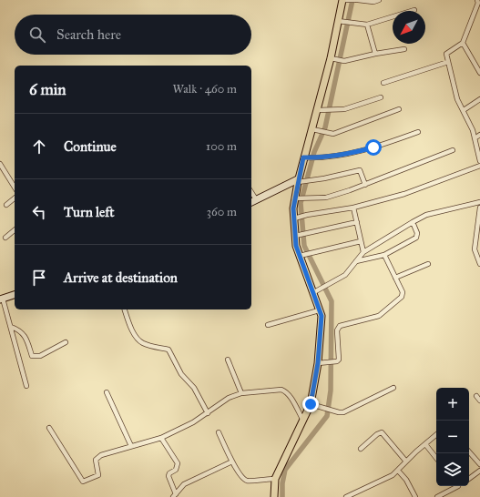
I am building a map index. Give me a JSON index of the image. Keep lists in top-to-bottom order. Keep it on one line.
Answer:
{"north":"bottom left","page":{"search":"Search here","heading":["6 min","Walk · 460 m"],"list":[["Continue","100 m"],["Turn left","360 m"],"Arrive at destination"],"map_buttons":["+","−"]}}
